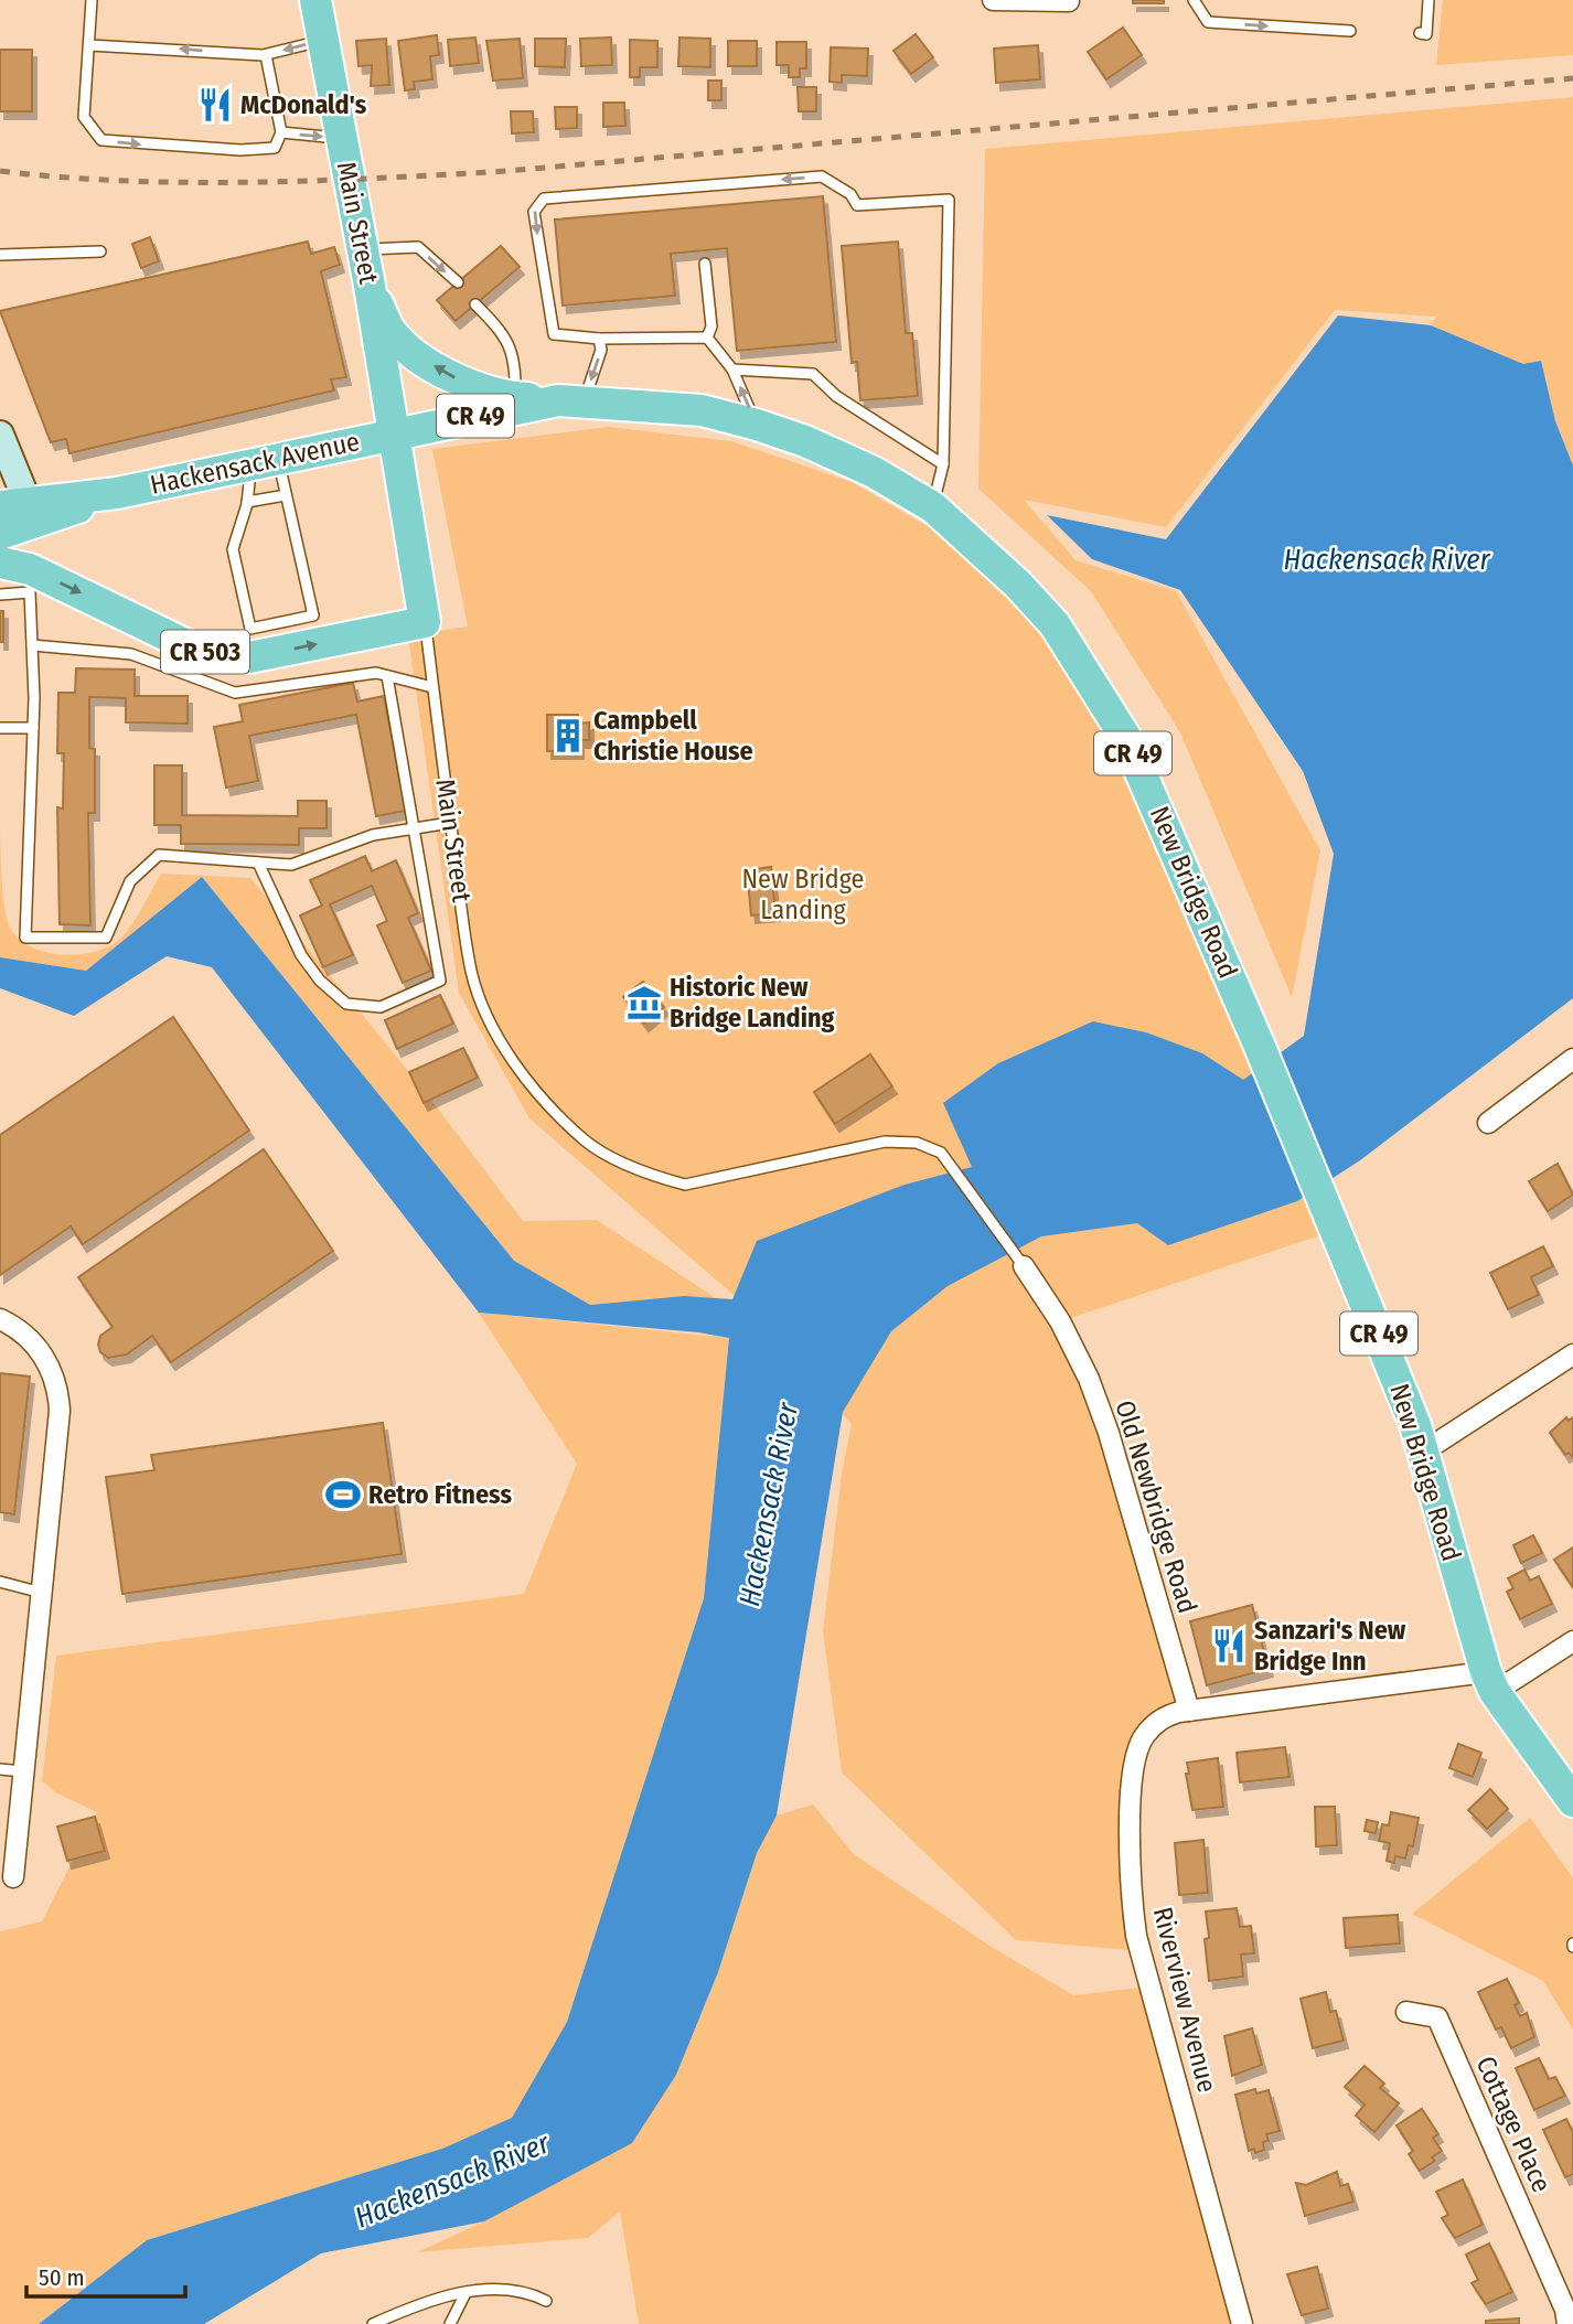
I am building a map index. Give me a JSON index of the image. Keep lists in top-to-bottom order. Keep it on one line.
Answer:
{"streets":{"main road":["Main Street","CR 49","Hackensack Avenue","CR 503","New Bridge Road"],"street":["Old Newbridge Road","Riverview Avenue","Cottage Place"]},"crossings":[["Main Street","Hackensack Avenue"],["Main Street","CR 503"],["Main Street","New Bridge Road"],["Main Street","Old Newbridge Road"],["Hackensack Avenue","New Bridge Road"],["Old Newbridge Road","Riverview Avenue"]],"water":["Hackensack River"],"parks":["New Bridge Landing"],"places":{"restaurant":["McDonald's","Sanzari's New Bridge Inn"],"building":["Campbell Christie House"],"museum":["Historic New Bridge Landing"],"sports":["Retro Fitness"]},"scale_bar":"50 m"}
